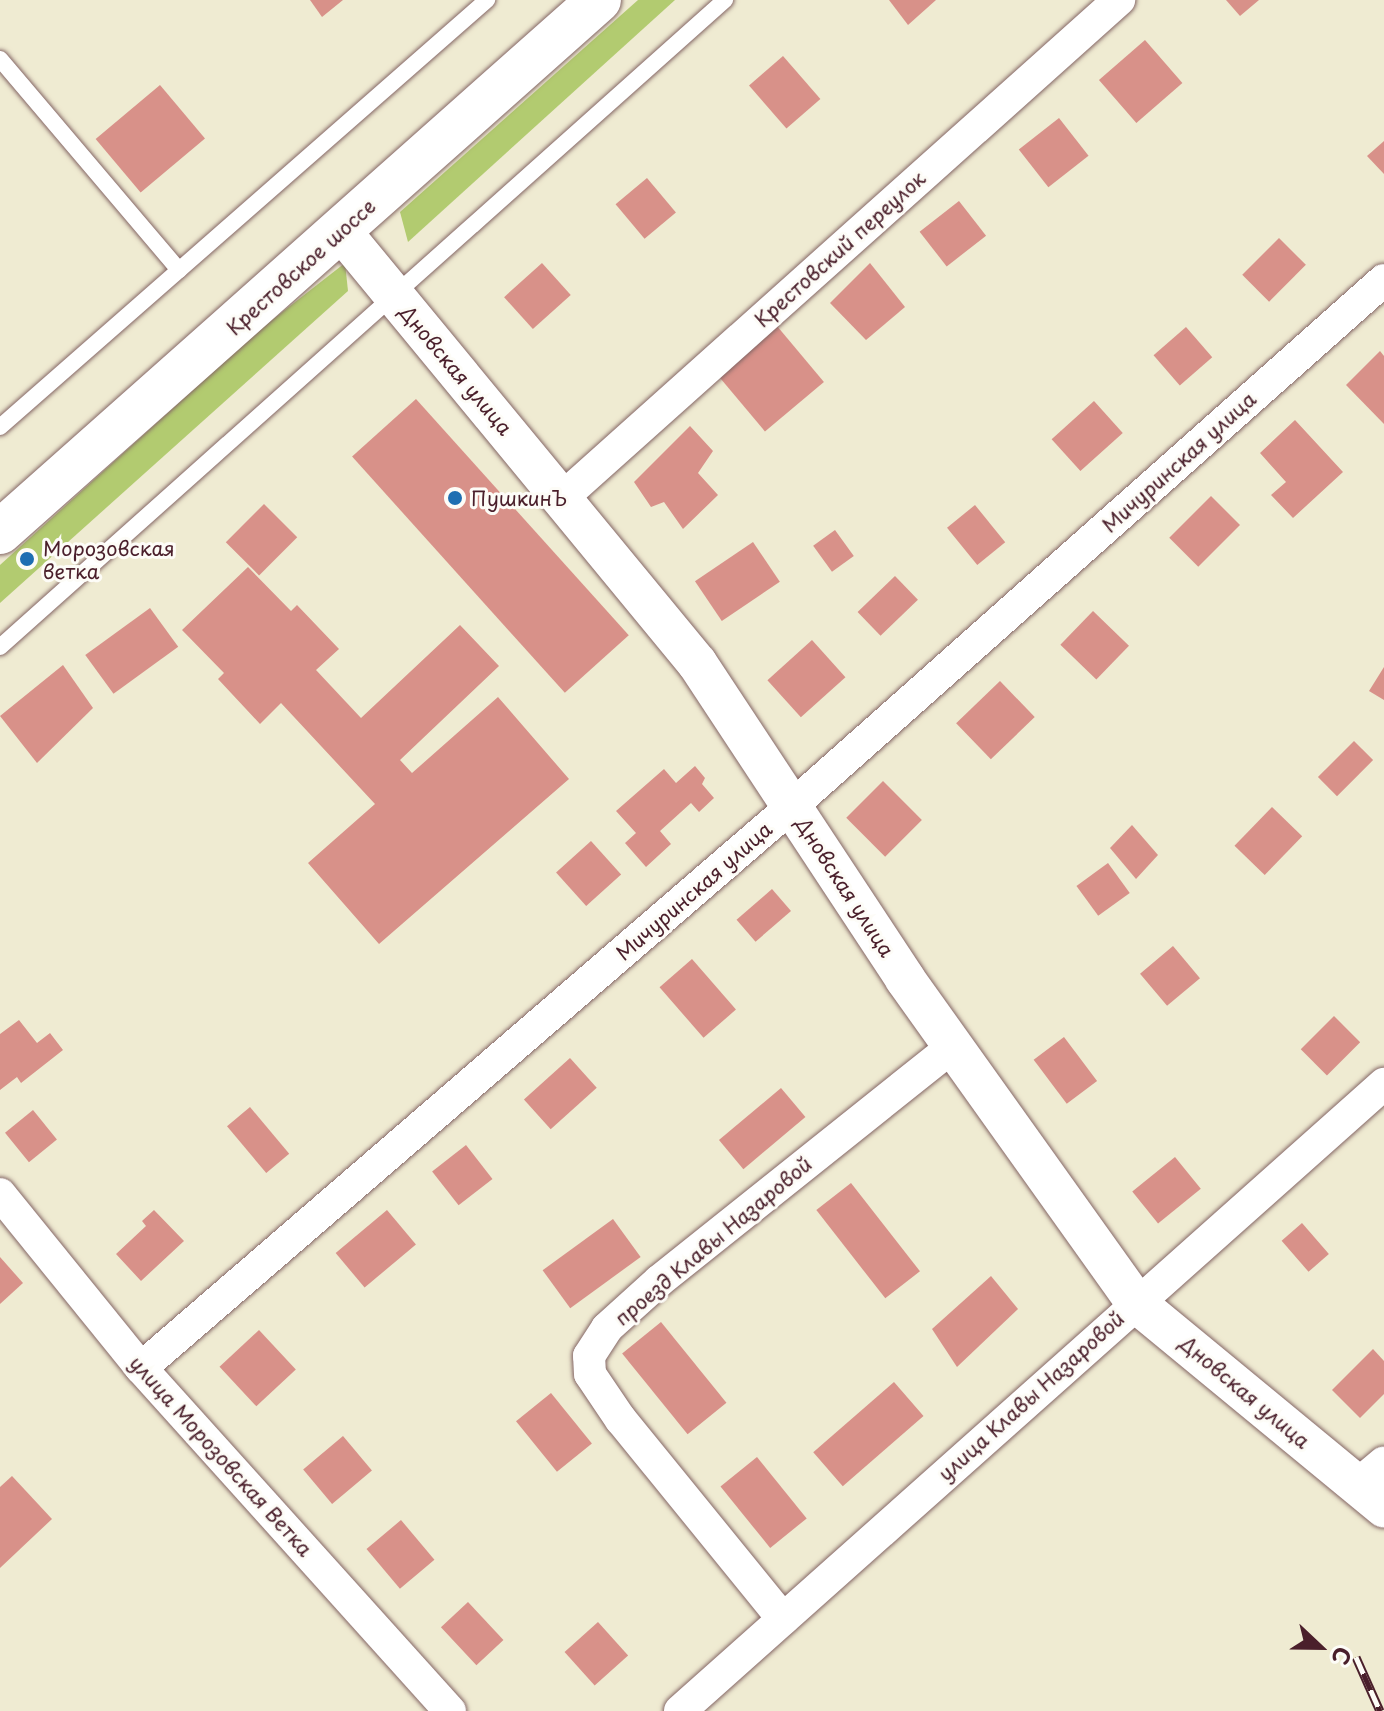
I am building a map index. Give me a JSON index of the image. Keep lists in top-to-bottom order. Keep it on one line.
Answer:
{"streets":{"main road":["Крестовское шоссе"],"street":["Крестовский переулок","Дновская улица","Мичуринская улица","проезд Клавы Назаровой","улица Клавы Назаровой","улица Морозовская Ветка"]},"crossings":[["Крестовский переулок","Дновская улица"],["Крестовское шоссе","Дновская улица"],["Дновская улица","Мичуринская улица"],["Дновская улица","проезд Клавы Назаровой"],["Дновская улица","улица Клавы Назаровой"],["Мичуринская улица","улица Морозовская Ветка"],["проезд Клавы Назаровой","улица Клавы Назаровой"]],"places":["ПушкинЪ","Морозовская ветка"],"north":"right"}
